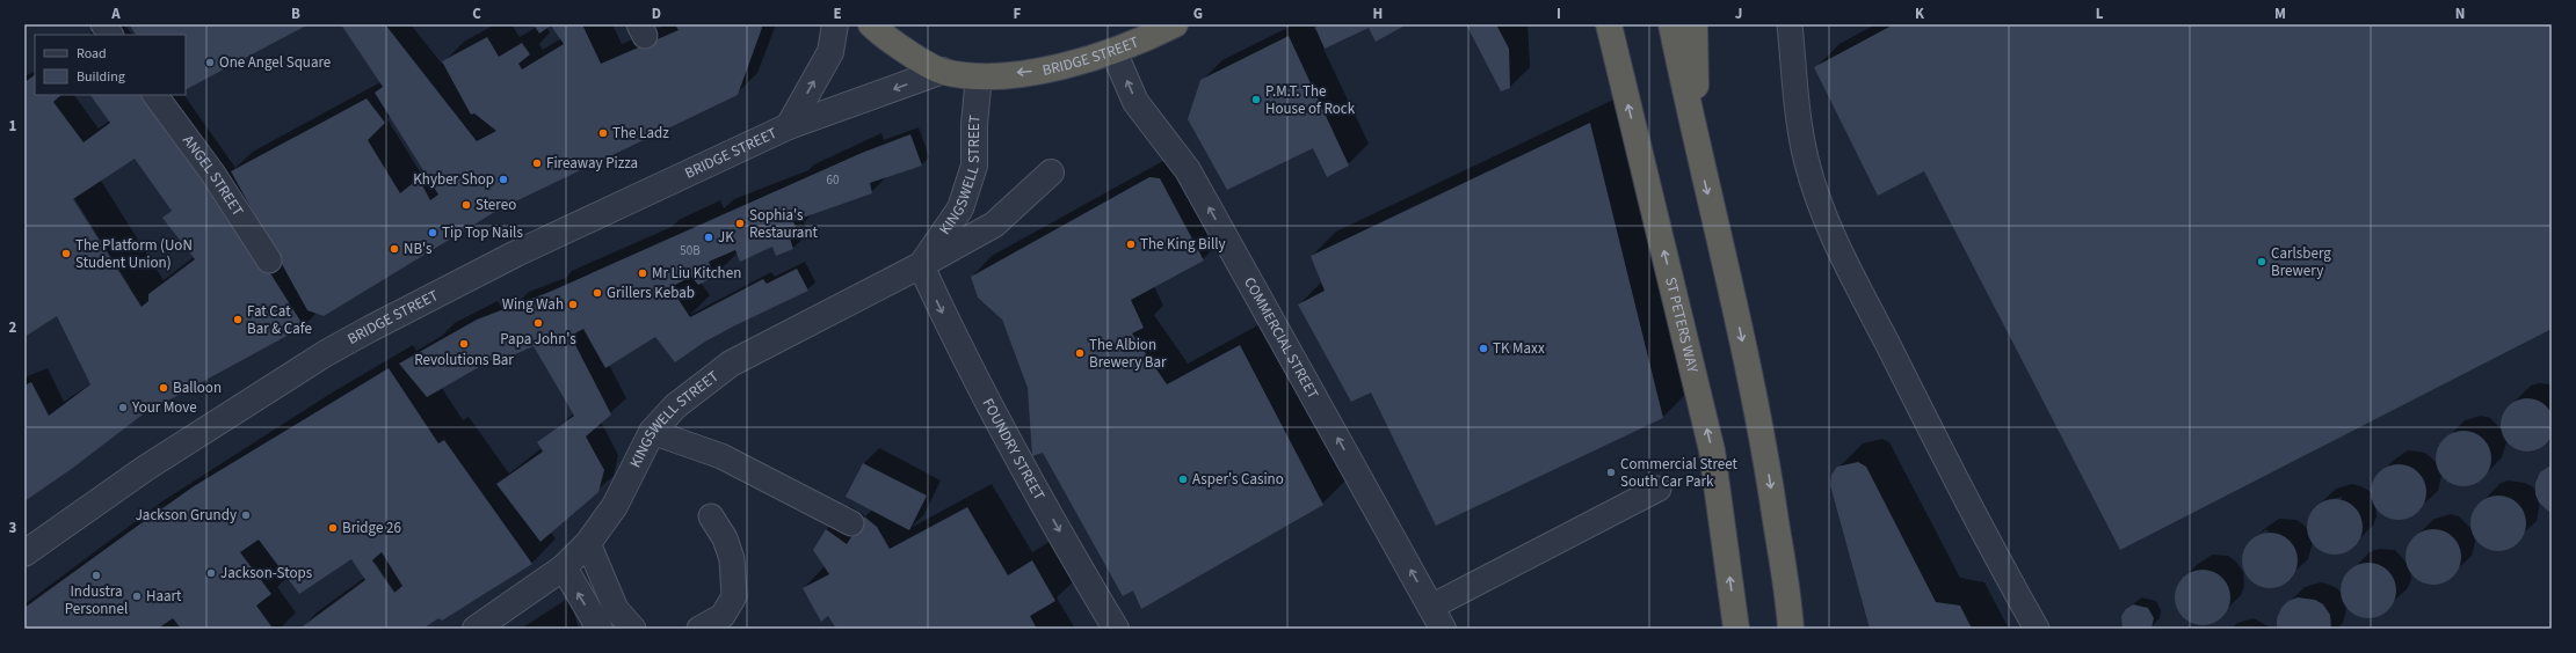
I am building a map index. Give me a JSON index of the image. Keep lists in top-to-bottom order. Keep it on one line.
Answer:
{"streets":{"highway":["BRIDGE STREET","ST PETERS WAY"],"street":["KINGSWELL STREET","COMMERCIAL STREET","FOUNDRY STREET"],"lane":["ANGEL STREET"]},"crossings":[["BRIDGE STREET","KINGSWELL STREET"],["BRIDGE STREET","COMMERCIAL STREET"],["KINGSWELL STREET","FOUNDRY STREET"]],"one_way":["COMMERCIAL STREET","FOUNDRY STREET"],"places":["One Angel Square","P.M.T. The House of Rock","The Ladz","Fireaway Pizza","Khyber Shop","Stereo","Sophia's Restaurant","Tip Top Nails","JK","The King Billy","NB's","The Platform (UoN Student Union)","Carlsberg Brewery","Mr Liu Kitchen","Grillers Kebab","Wing Wah","Fat Cat Bar & Cafe","Papa John's","Revolutions Bar","TK Maxx","The Albion Brewery Bar","Balloon","Your Move","Commercial Street South Car Park","Asper's Casino","Jackson Grundy","Bridge 26","Jackson-Stops","Industra Personnel","Haart"],"house_numbers":["60","50B"],"legend":["Road","Building"],"grid":{"columns":["A","B","C","D","E","F","G","H","I","J","K","L","M","N"],"rows":["1","2","3"]}}
